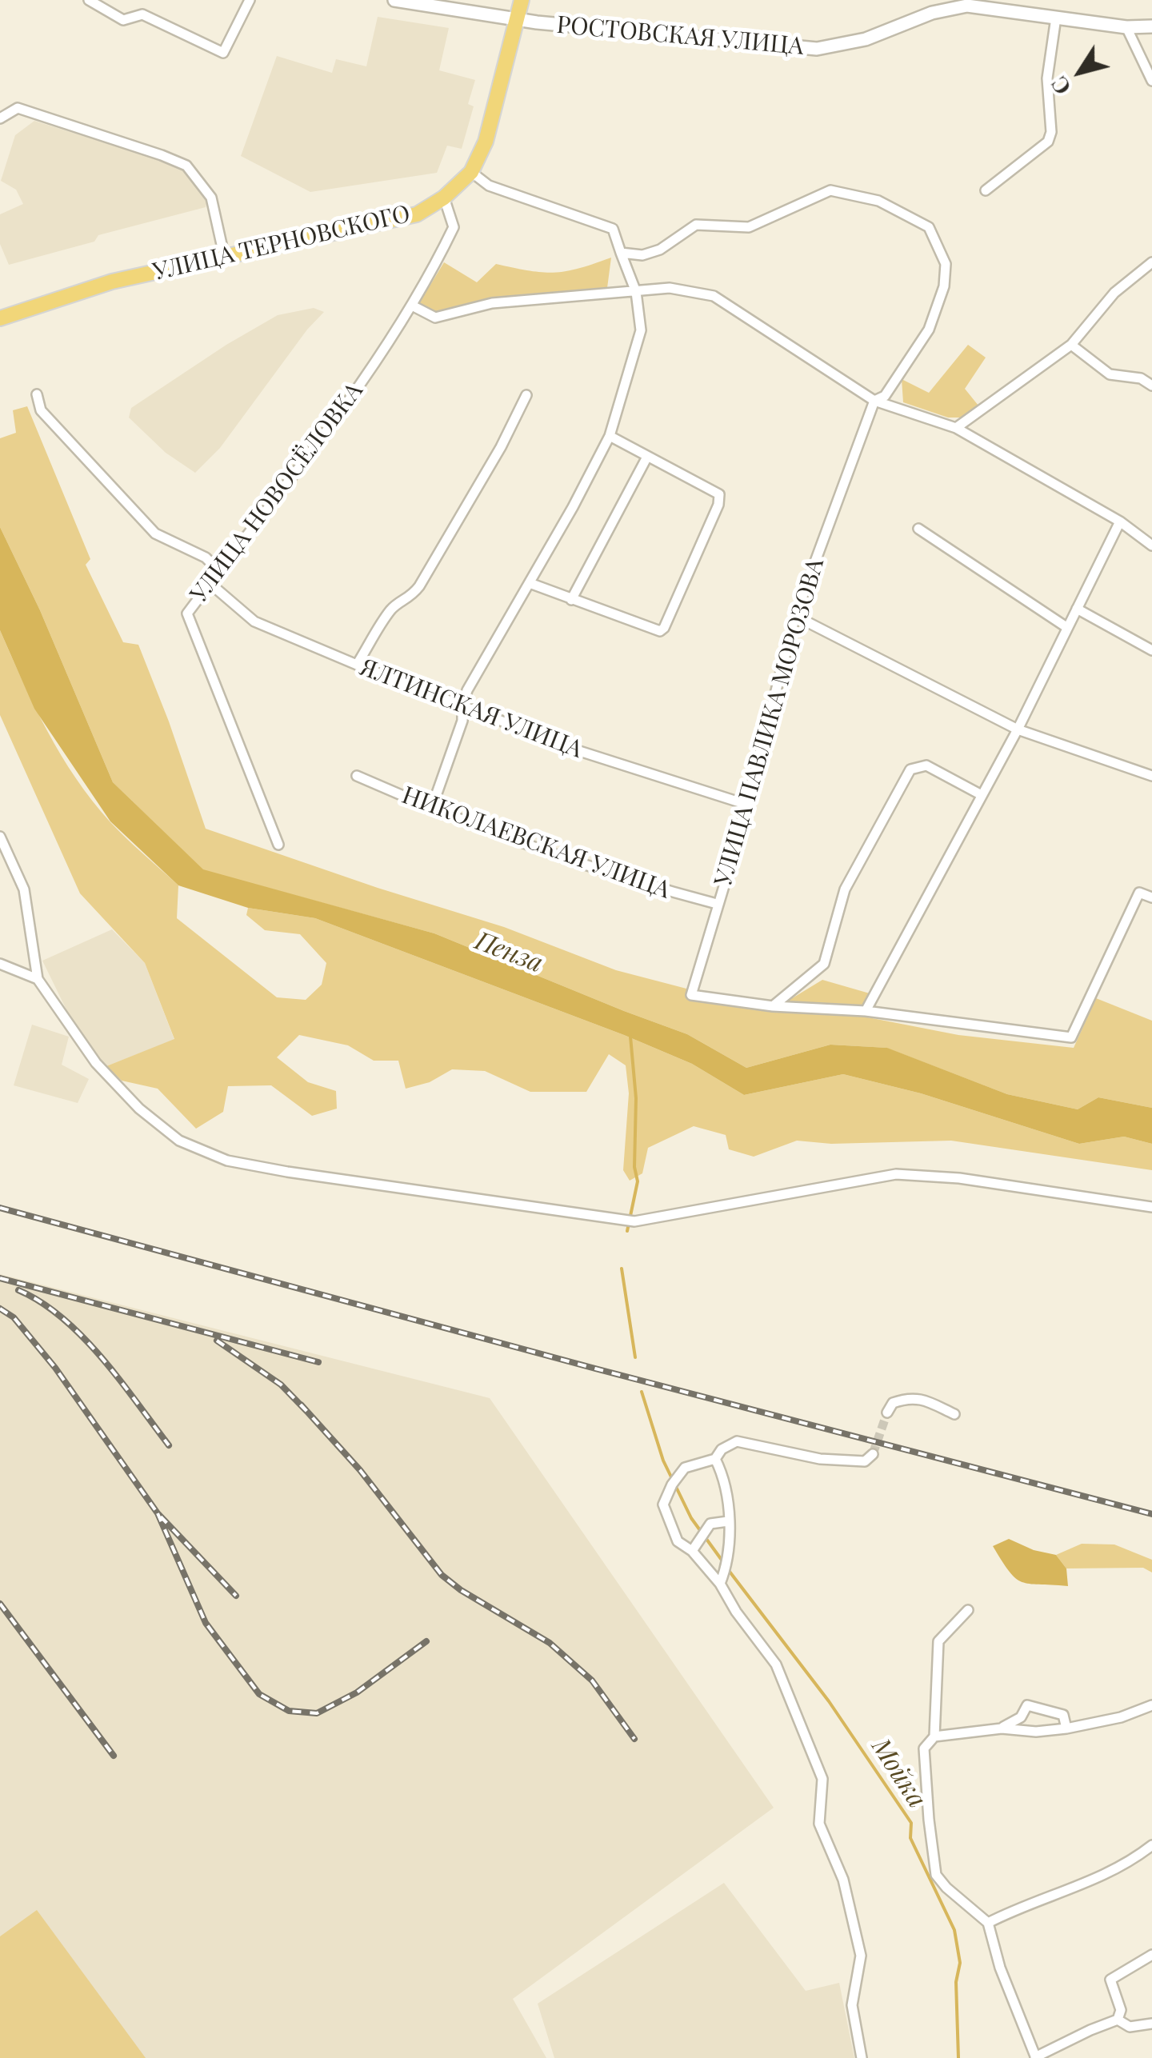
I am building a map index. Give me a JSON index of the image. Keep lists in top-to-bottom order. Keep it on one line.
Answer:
{"streets":{"main road":["УЛИЦА ТЕРНОВСКОГО"],"street":["РОСТОВСКАЯ УЛИЦА","УЛИЦА НОВОСЁЛОВКА","ЯЛТИНСКАЯ УЛИЦА","УЛИЦА ПАВЛИКА МОРОЗОВА","НИКОЛАЕВСКАЯ УЛИЦА"]},"crossings":[["РОСТОВСКАЯ УЛИЦА","УЛИЦА ТЕРНОВСКОГО"],["УЛИЦА ТЕРНОВСКОГО","УЛИЦА НОВОСЁЛОВКА"],["УЛИЦА НОВОСЁЛОВКА","ЯЛТИНСКАЯ УЛИЦА"],["ЯЛТИНСКАЯ УЛИЦА","УЛИЦА ПАВЛИКА МОРОЗОВА"],["УЛИЦА ПАВЛИКА МОРОЗОВА","НИКОЛАЕВСКАЯ УЛИЦА"]],"water":["Пенза","Мойка"],"north":"bottom left"}
